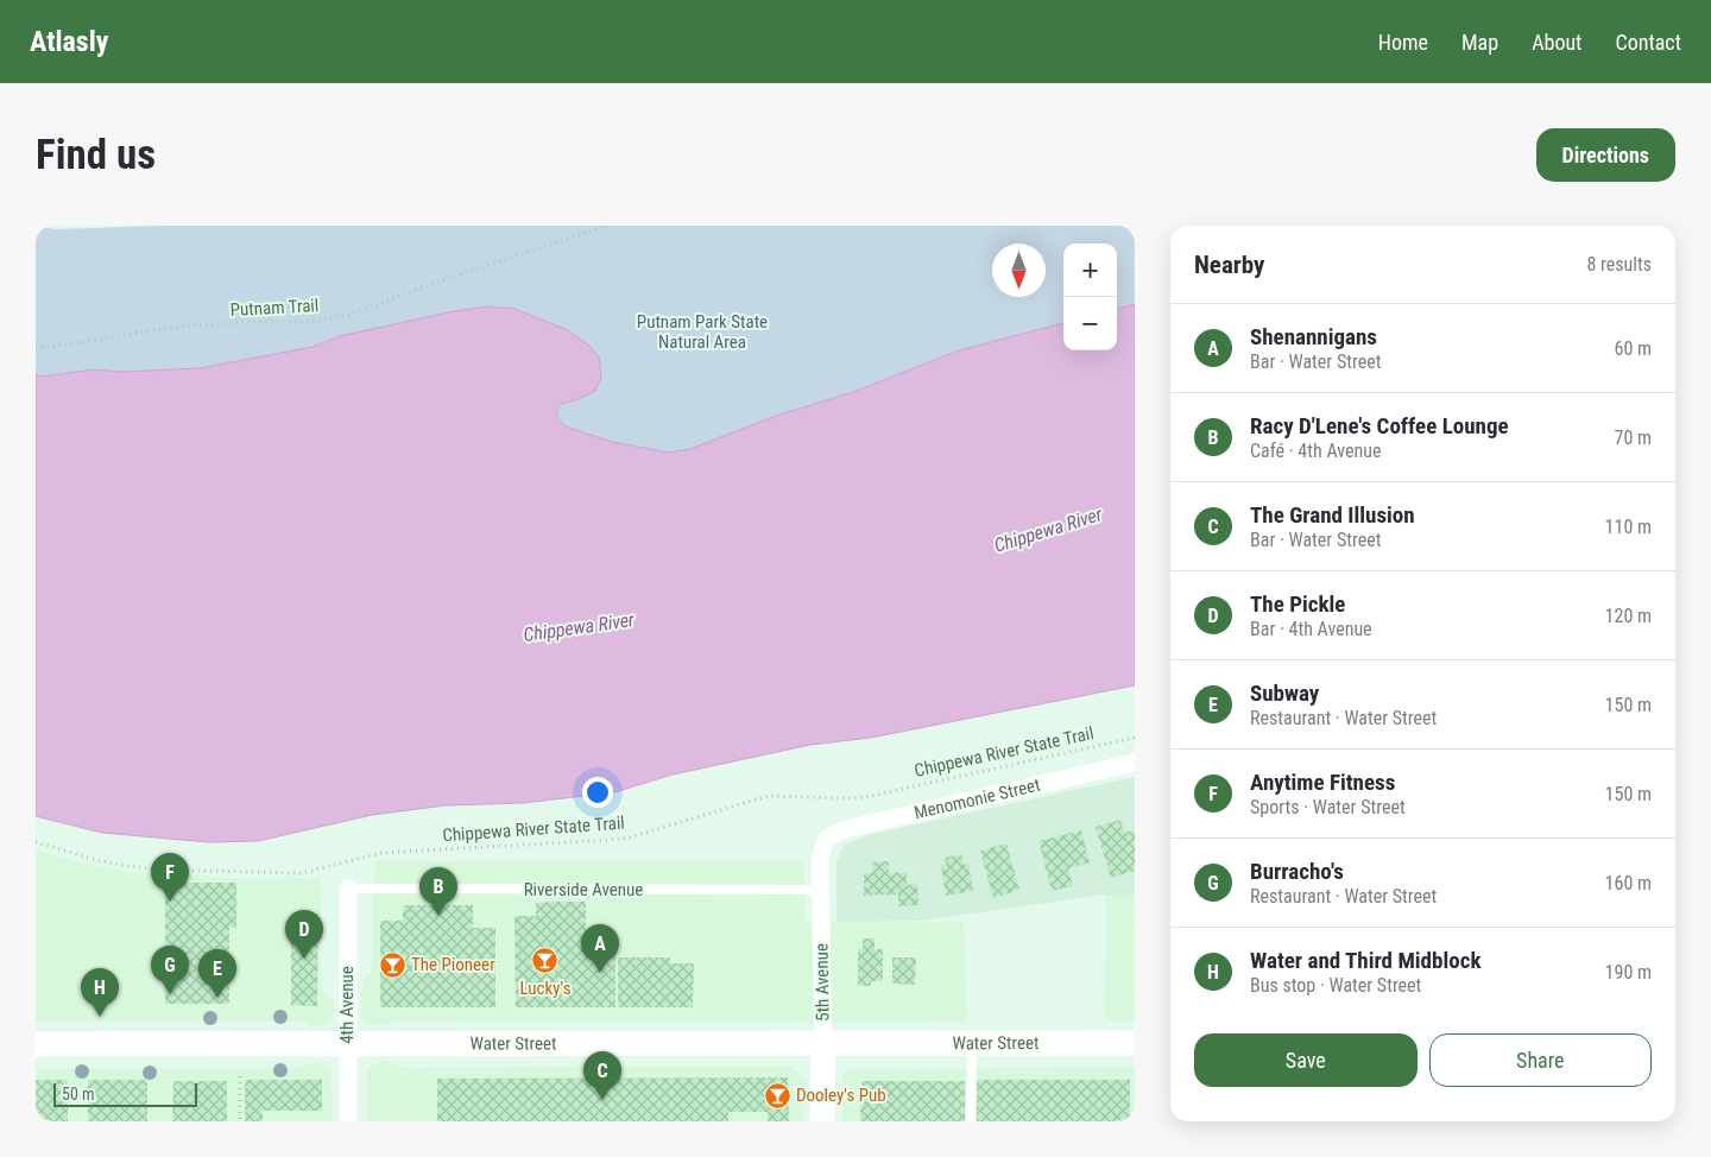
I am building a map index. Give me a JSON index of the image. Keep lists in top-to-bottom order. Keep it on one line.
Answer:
{"streets":{"main road":["5th Avenue","Water Street"],"street":["Menomonie Street","4th Avenue"],"lane":["Riverside Avenue"],"path":["Putnam Trail","Chippewa River State Trail"]},"crossings":[["Menomonie Street","5th Avenue"],["Riverside Avenue","5th Avenue"],["Riverside Avenue","4th Avenue"],["5th Avenue","Water Street"],["4th Avenue","Water Street"]],"water":["Chippewa River"],"parks":["Putnam Park State Natural Area"],"places":{"bar":["Lucky's","The Pioneer","Dooley's Pub"]},"scale_bar":"50 m","north":"bottom","page":{"header":"Atlasly","nav":["Home","Map","About","Contact"],"buttons":["Directions",["Save","Share"]],"title":"Find us","heading":["Nearby","8 results"],"map_buttons":["+","−"],"list":[{"mark":"A","name":"Shenannigans","note":"Bar · Water Street","value":"60 m"},{"mark":"B","name":"Racy D'Lene's Coffee Lounge","note":"Café · 4th Avenue","value":"70 m"},{"mark":"C","name":"The Grand Illusion","note":"Bar · Water Street","value":"110 m"},{"mark":"D","name":"The Pickle","note":"Bar · 4th Avenue","value":"120 m"},{"mark":"E","name":"Subway","note":"Restaurant · Water Street","value":"150 m"},{"mark":"F","name":"Anytime Fitness","note":"Sports · Water Street","value":"150 m"},{"mark":"G","name":"Burracho's","note":"Restaurant · Water Street","value":"160 m"},{"mark":"H","name":"Water and Third Midblock","note":"Bus stop · Water Street","value":"190 m"}],"pins":["F","B","D","A","G","E","H","C"],"scale":"50 m"}}
